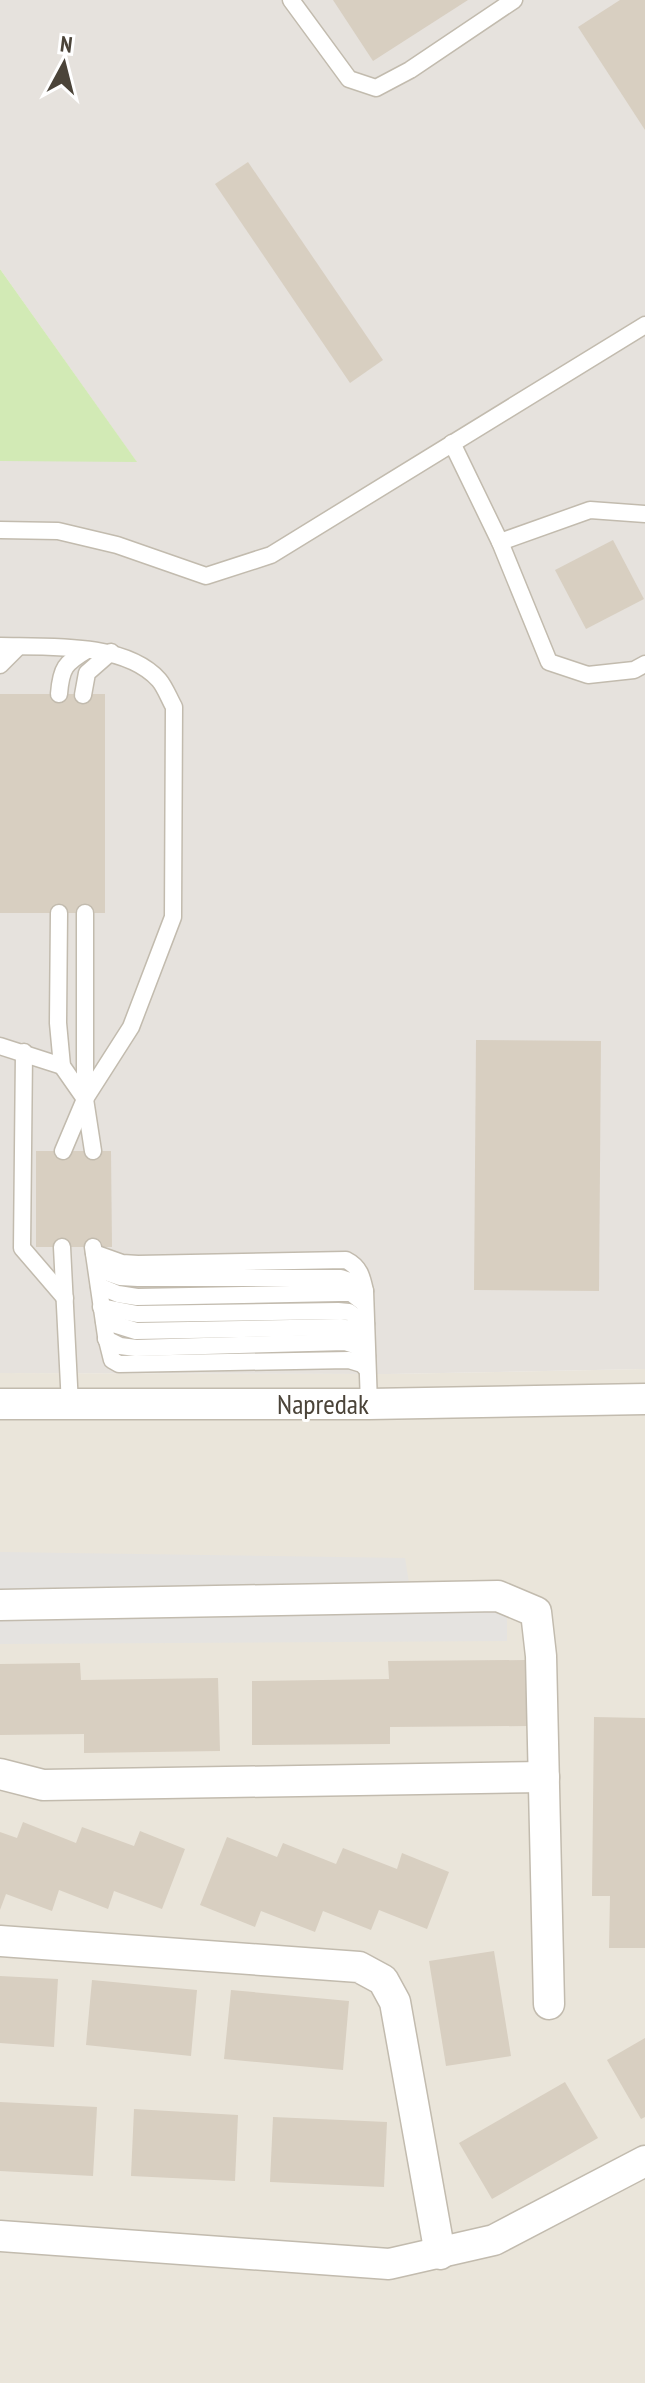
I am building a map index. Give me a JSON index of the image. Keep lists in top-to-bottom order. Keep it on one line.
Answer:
{"streets":{"street":["Napredak"]},"north":"top"}
